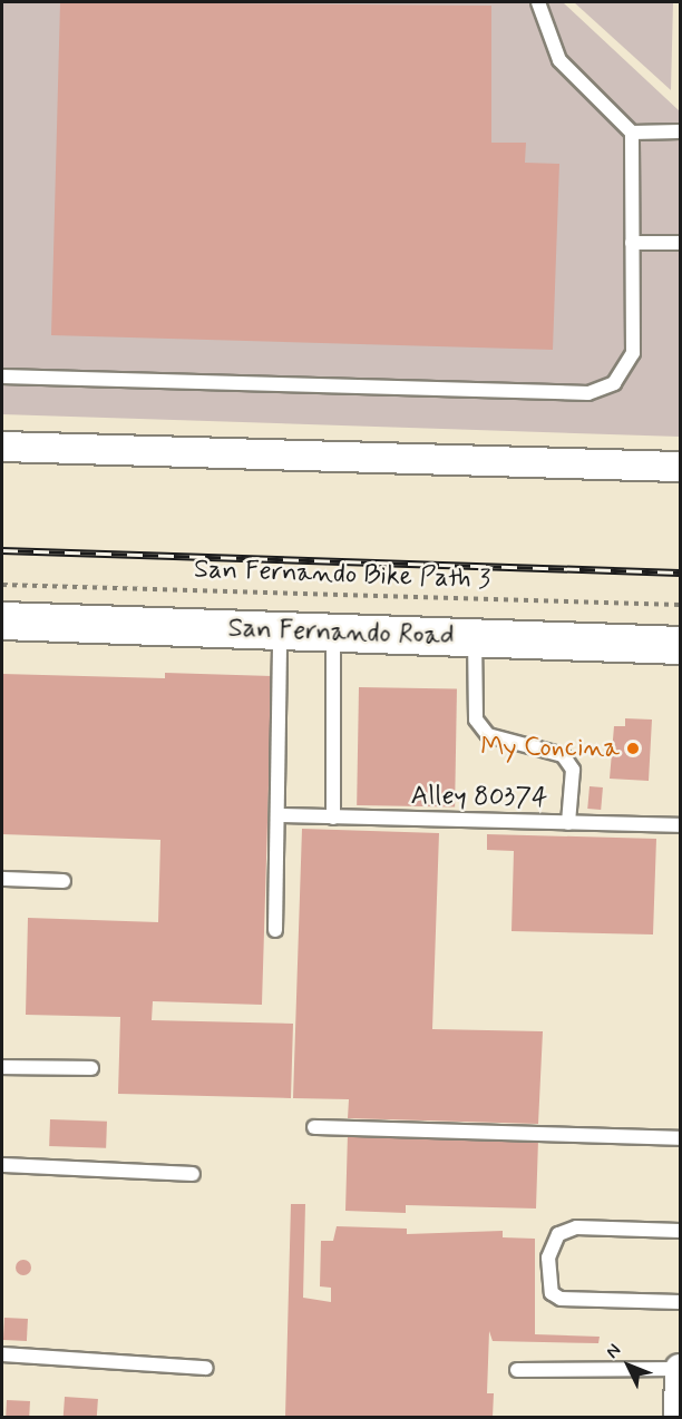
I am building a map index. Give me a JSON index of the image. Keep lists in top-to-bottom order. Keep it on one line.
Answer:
{"streets":{"main road":["San Fernando Road"],"lane":["Alley 80374"],"path":["San Fernando Bike Path 3"]},"places":["My Concina"],"north":"top left"}
